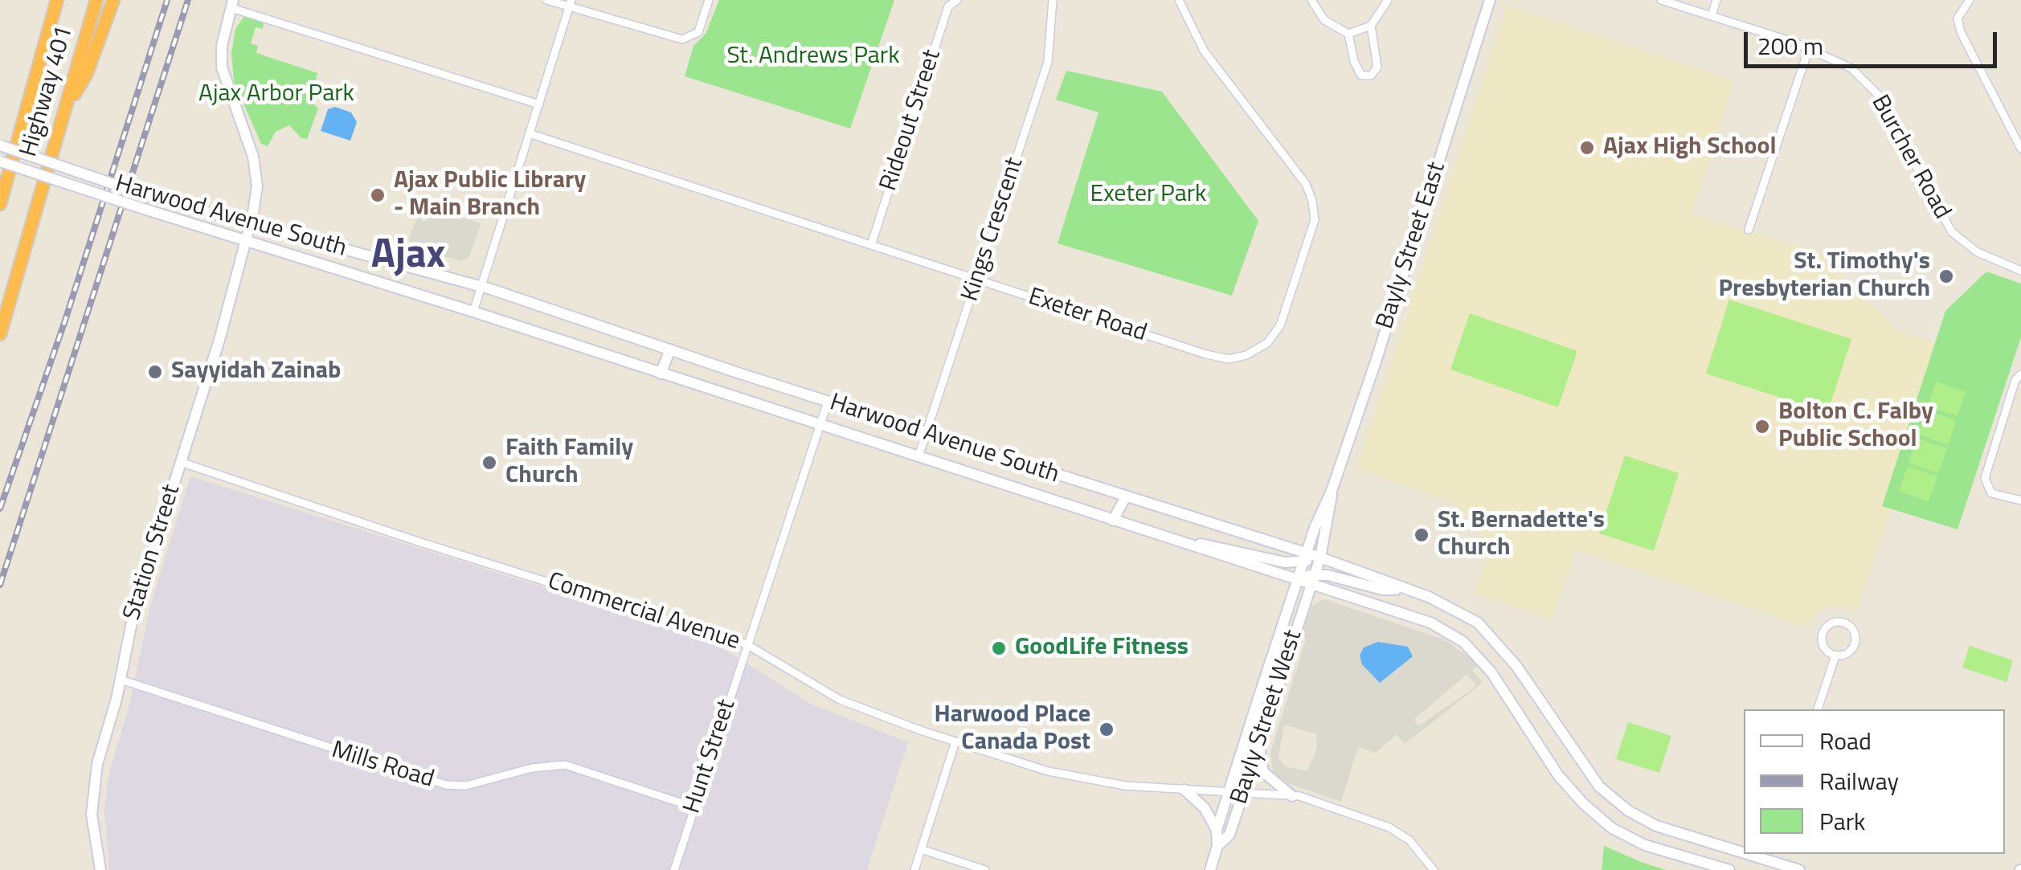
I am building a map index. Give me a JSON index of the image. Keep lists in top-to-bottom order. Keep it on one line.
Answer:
{"streets":{"highway":["Highway 401"],"main road":["Harwood Avenue South","Bayly Street East","Station Street","Bayly Street West"],"street":["Rideout Street","Burcher Road","Kings Crescent","Exeter Road","Commercial Avenue","Hunt Street","Mills Road"]},"crossings":[["Rideout Street","Exeter Road"],["Harwood Avenue South","Kings Crescent"],["Harwood Avenue South","Bayly Street East"],["Harwood Avenue South","Station Street"],["Harwood Avenue South","Bayly Street West"],["Harwood Avenue South","Hunt Street"],["Kings Crescent","Exeter Road"],["Bayly Street East","Bayly Street West"],["Station Street","Commercial Avenue"],["Station Street","Mills Road"],["Commercial Avenue","Bayly Street West"],["Commercial Avenue","Hunt Street"],["Hunt Street","Mills Road"]],"districts":["Ajax"],"parks":["St. Andrews Park","Ajax Arbor Park","Exeter Park"],"places":["Ajax High School","Ajax Public Library - Main Branch","St. Timothy's Presbyterian Church","Sayyidah Zainab","Bolton C. Falby Public School","Faith Family Church","St. Bernadette's Church","GoodLife Fitness","Harwood Place Canada Post"],"legend":["Road","Railway","Park"],"scale_bar":"200 m"}
